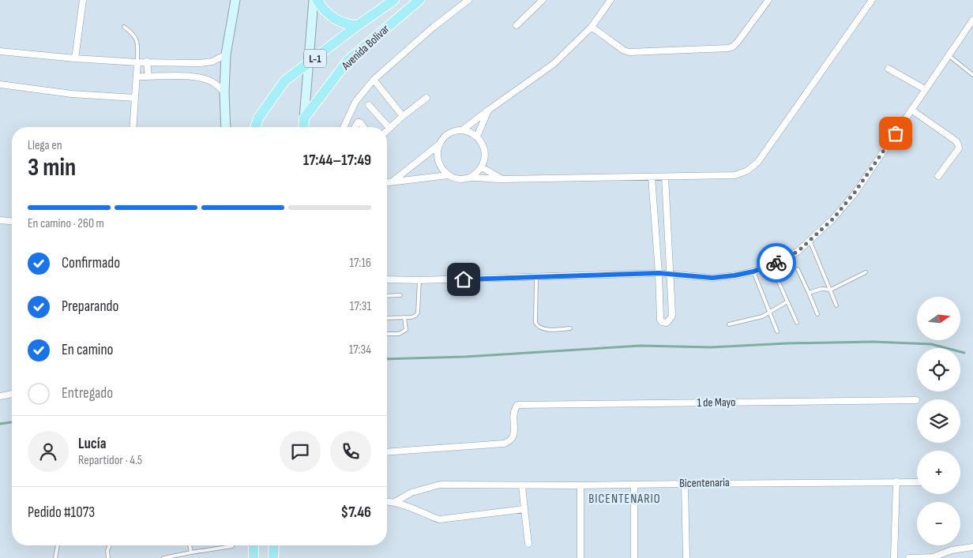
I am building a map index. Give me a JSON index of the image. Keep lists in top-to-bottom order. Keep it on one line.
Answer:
{"streets":{"main road":["Avenida Bolívar","L-1"],"street":["1 de Mayo","Bicentenaria"]},"districts":["BICENTENARIO"],"north":"right","page":{"heading":["3 min","Llega en","17:44–17:49"],"panel":["Lucía","Repartidor · 4.5","Pedido #1073","$7.46"],"bar":"En camino · 260 m","list":[["Confirmado","17:16"],["Preparando","17:31"],["En camino","17:34"],"Entregado"],"map_buttons":["+","−"]}}
